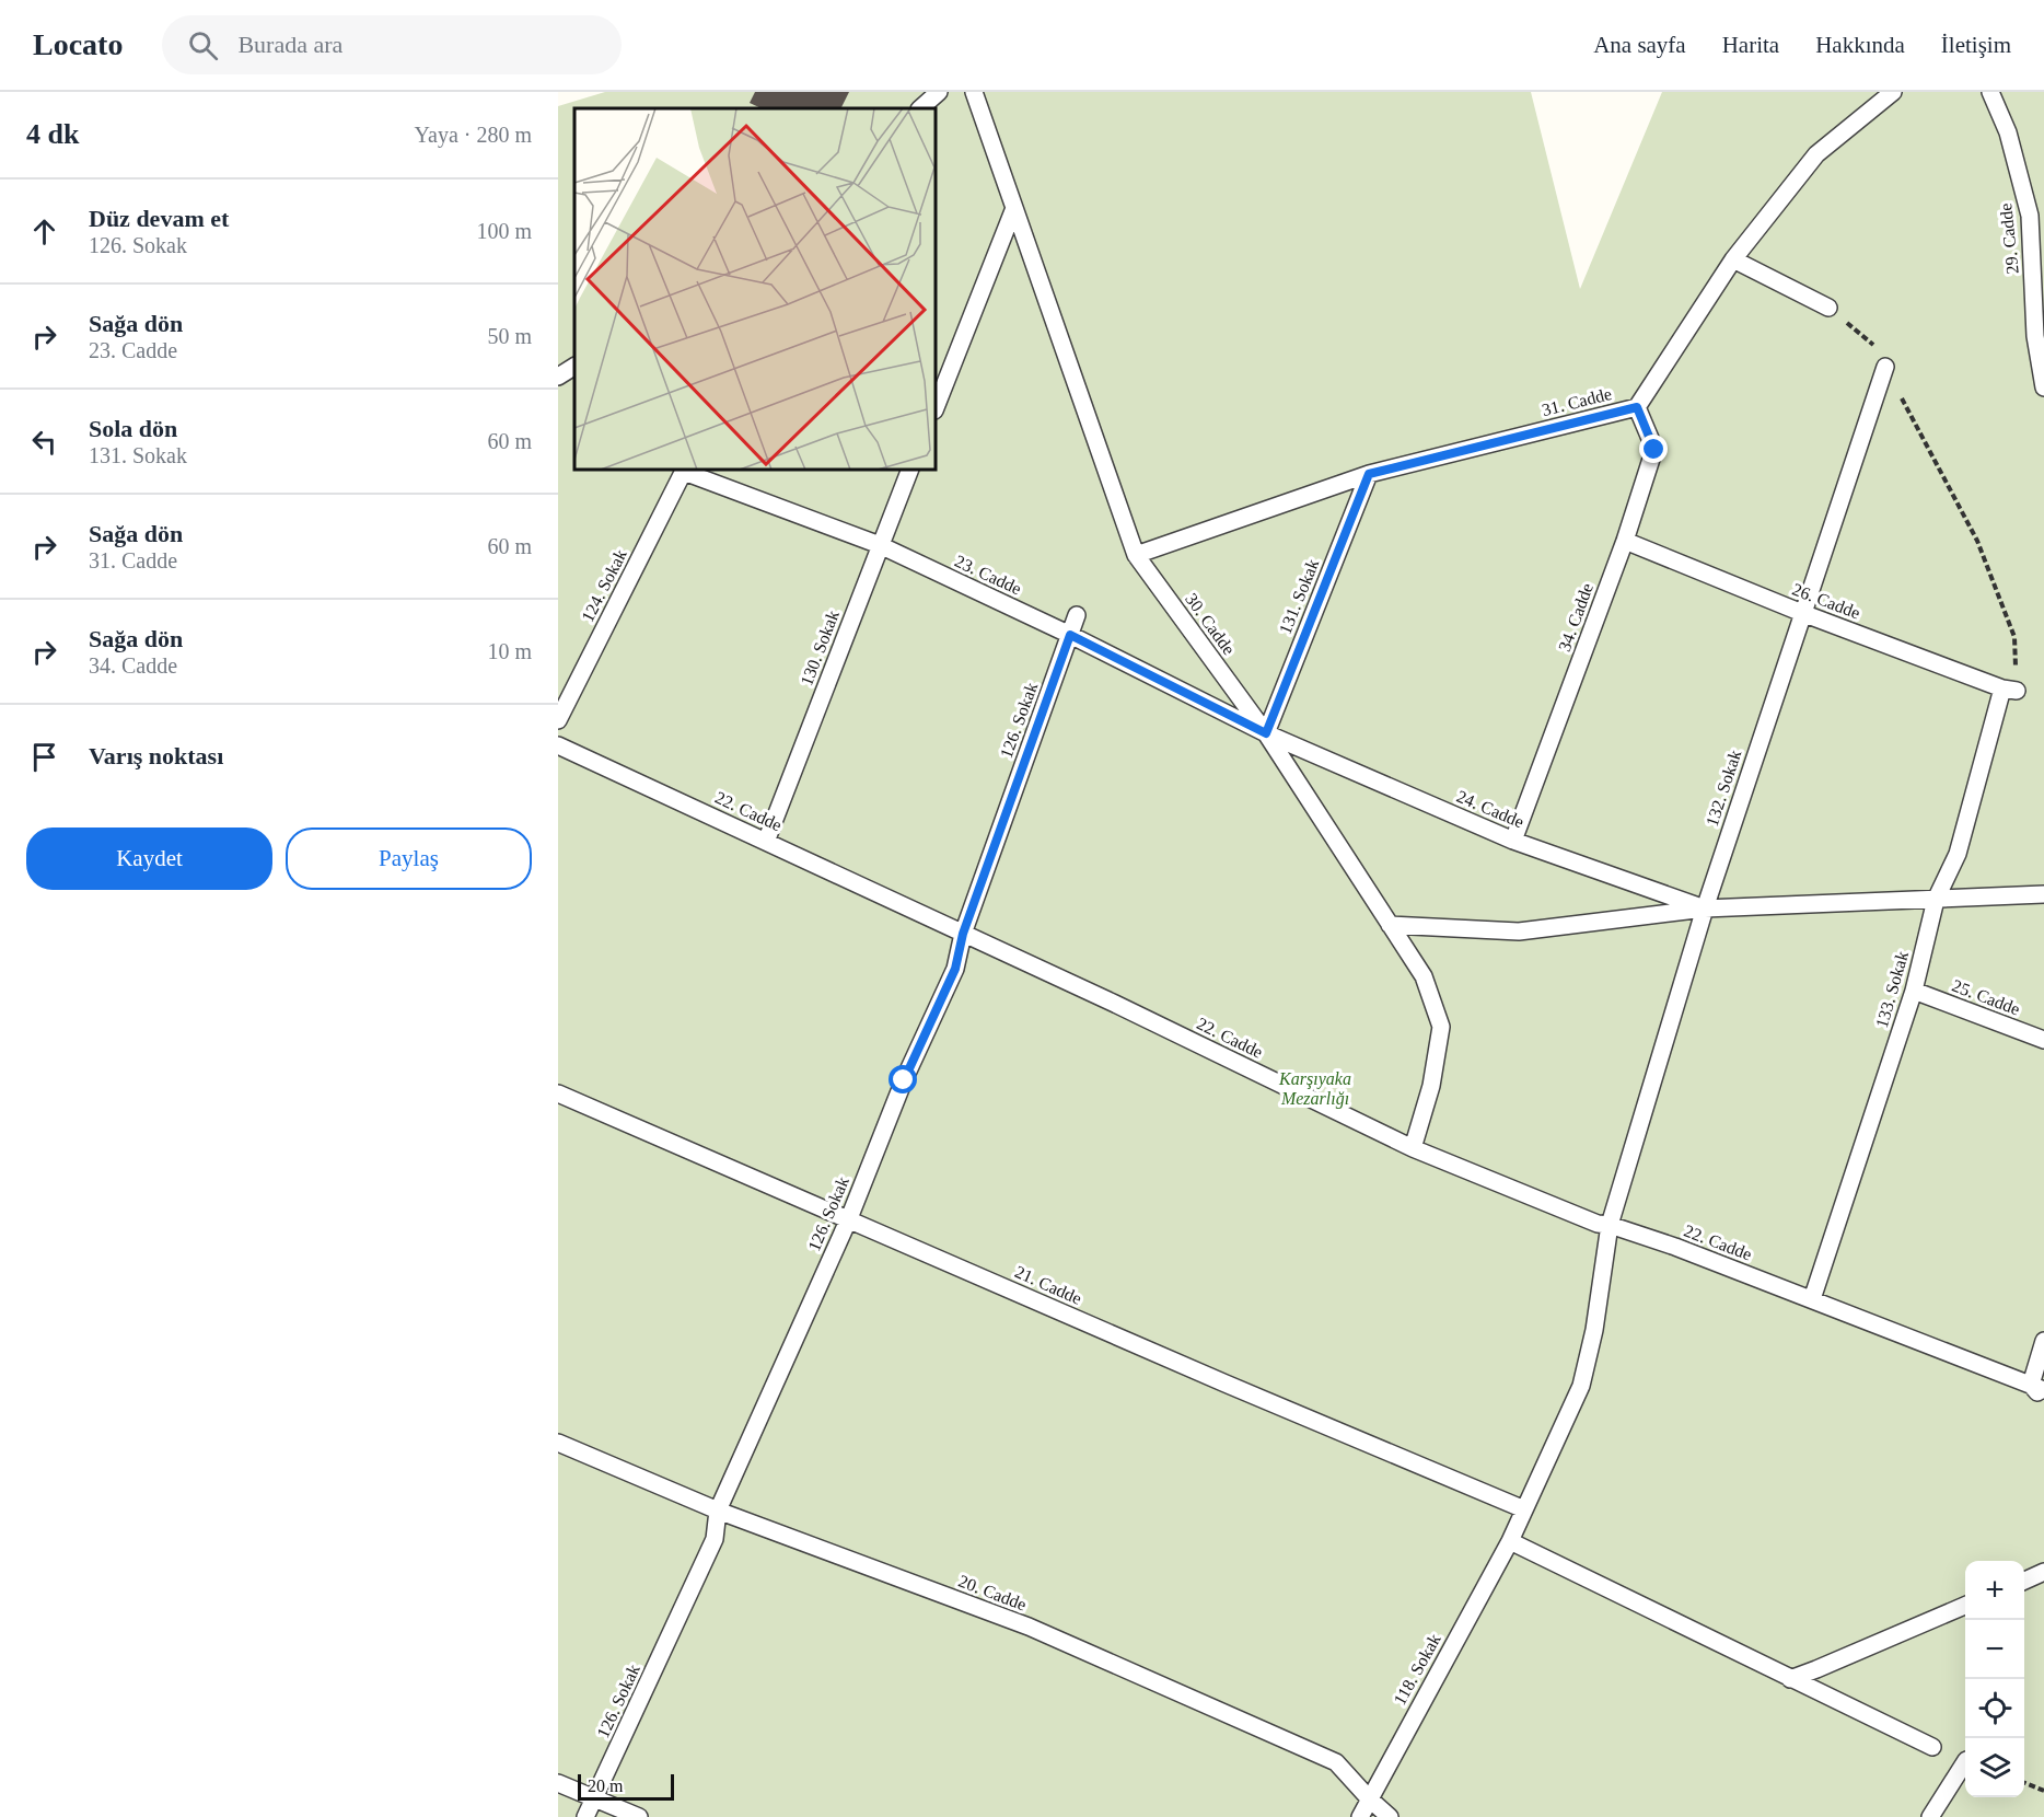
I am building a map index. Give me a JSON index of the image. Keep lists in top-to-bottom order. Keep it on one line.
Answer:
{"streets":{"lane":["29. Cadde","31. Cadde","23. Cadde","124. Sokak","131. Sokak","26. Cadde","34. Cadde","30. Cadde","130. Sokak","126. Sokak","132. Sokak","24. Cadde","22. Cadde","133. Sokak","25. Cadde","21. Cadde","20. Cadde","118. Sokak"]},"crossings":[["31. Cadde","131. Sokak"],["31. Cadde","34. Cadde"],["31. Cadde","30. Cadde"],["23. Cadde","124. Sokak"],["23. Cadde","131. Sokak"],["23. Cadde","30. Cadde"],["23. Cadde","130. Sokak"],["23. Cadde","126. Sokak"],["23. Cadde","24. Cadde"],["131. Sokak","30. Cadde"],["131. Sokak","24. Cadde"],["26. Cadde","34. Cadde"],["26. Cadde","132. Sokak"],["26. Cadde","133. Sokak"],["34. Cadde","24. Cadde"],["30. Cadde","24. Cadde"],["30. Cadde","22. Cadde"],["130. Sokak","22. Cadde"],["126. Sokak","22. Cadde"],["126. Sokak","21. Cadde"],["126. Sokak","20. Cadde"],["132. Sokak","24. Cadde"],["132. Sokak","22. Cadde"],["132. Sokak","21. Cadde"],["132. Sokak","118. Sokak"],["22. Cadde","133. Sokak"],["133. Sokak","25. Cadde"],["21. Cadde","118. Sokak"],["20. Cadde","118. Sokak"]],"parks":["Karşıyaka Mezarlığı"],"scale_bar":"20 m","page":{"header":"Locato","search":"Burada ara","nav":["Ana sayfa","Harita","Hakkında","İletişim"],"heading":["4 dk","Yaya · 280 m"],"list":[["Düz devam et","126. Sokak","100 m"],["Sağa dön","23. Cadde","50 m"],["Sola dön","131. Sokak","60 m"],["Sağa dön","31. Cadde","60 m"],["Sağa dön","34. Cadde","10 m"],"Varış noktası"],"buttons":["Kaydet","Paylaş"],"map_buttons":["+","−"],"scale":"20 m"}}
